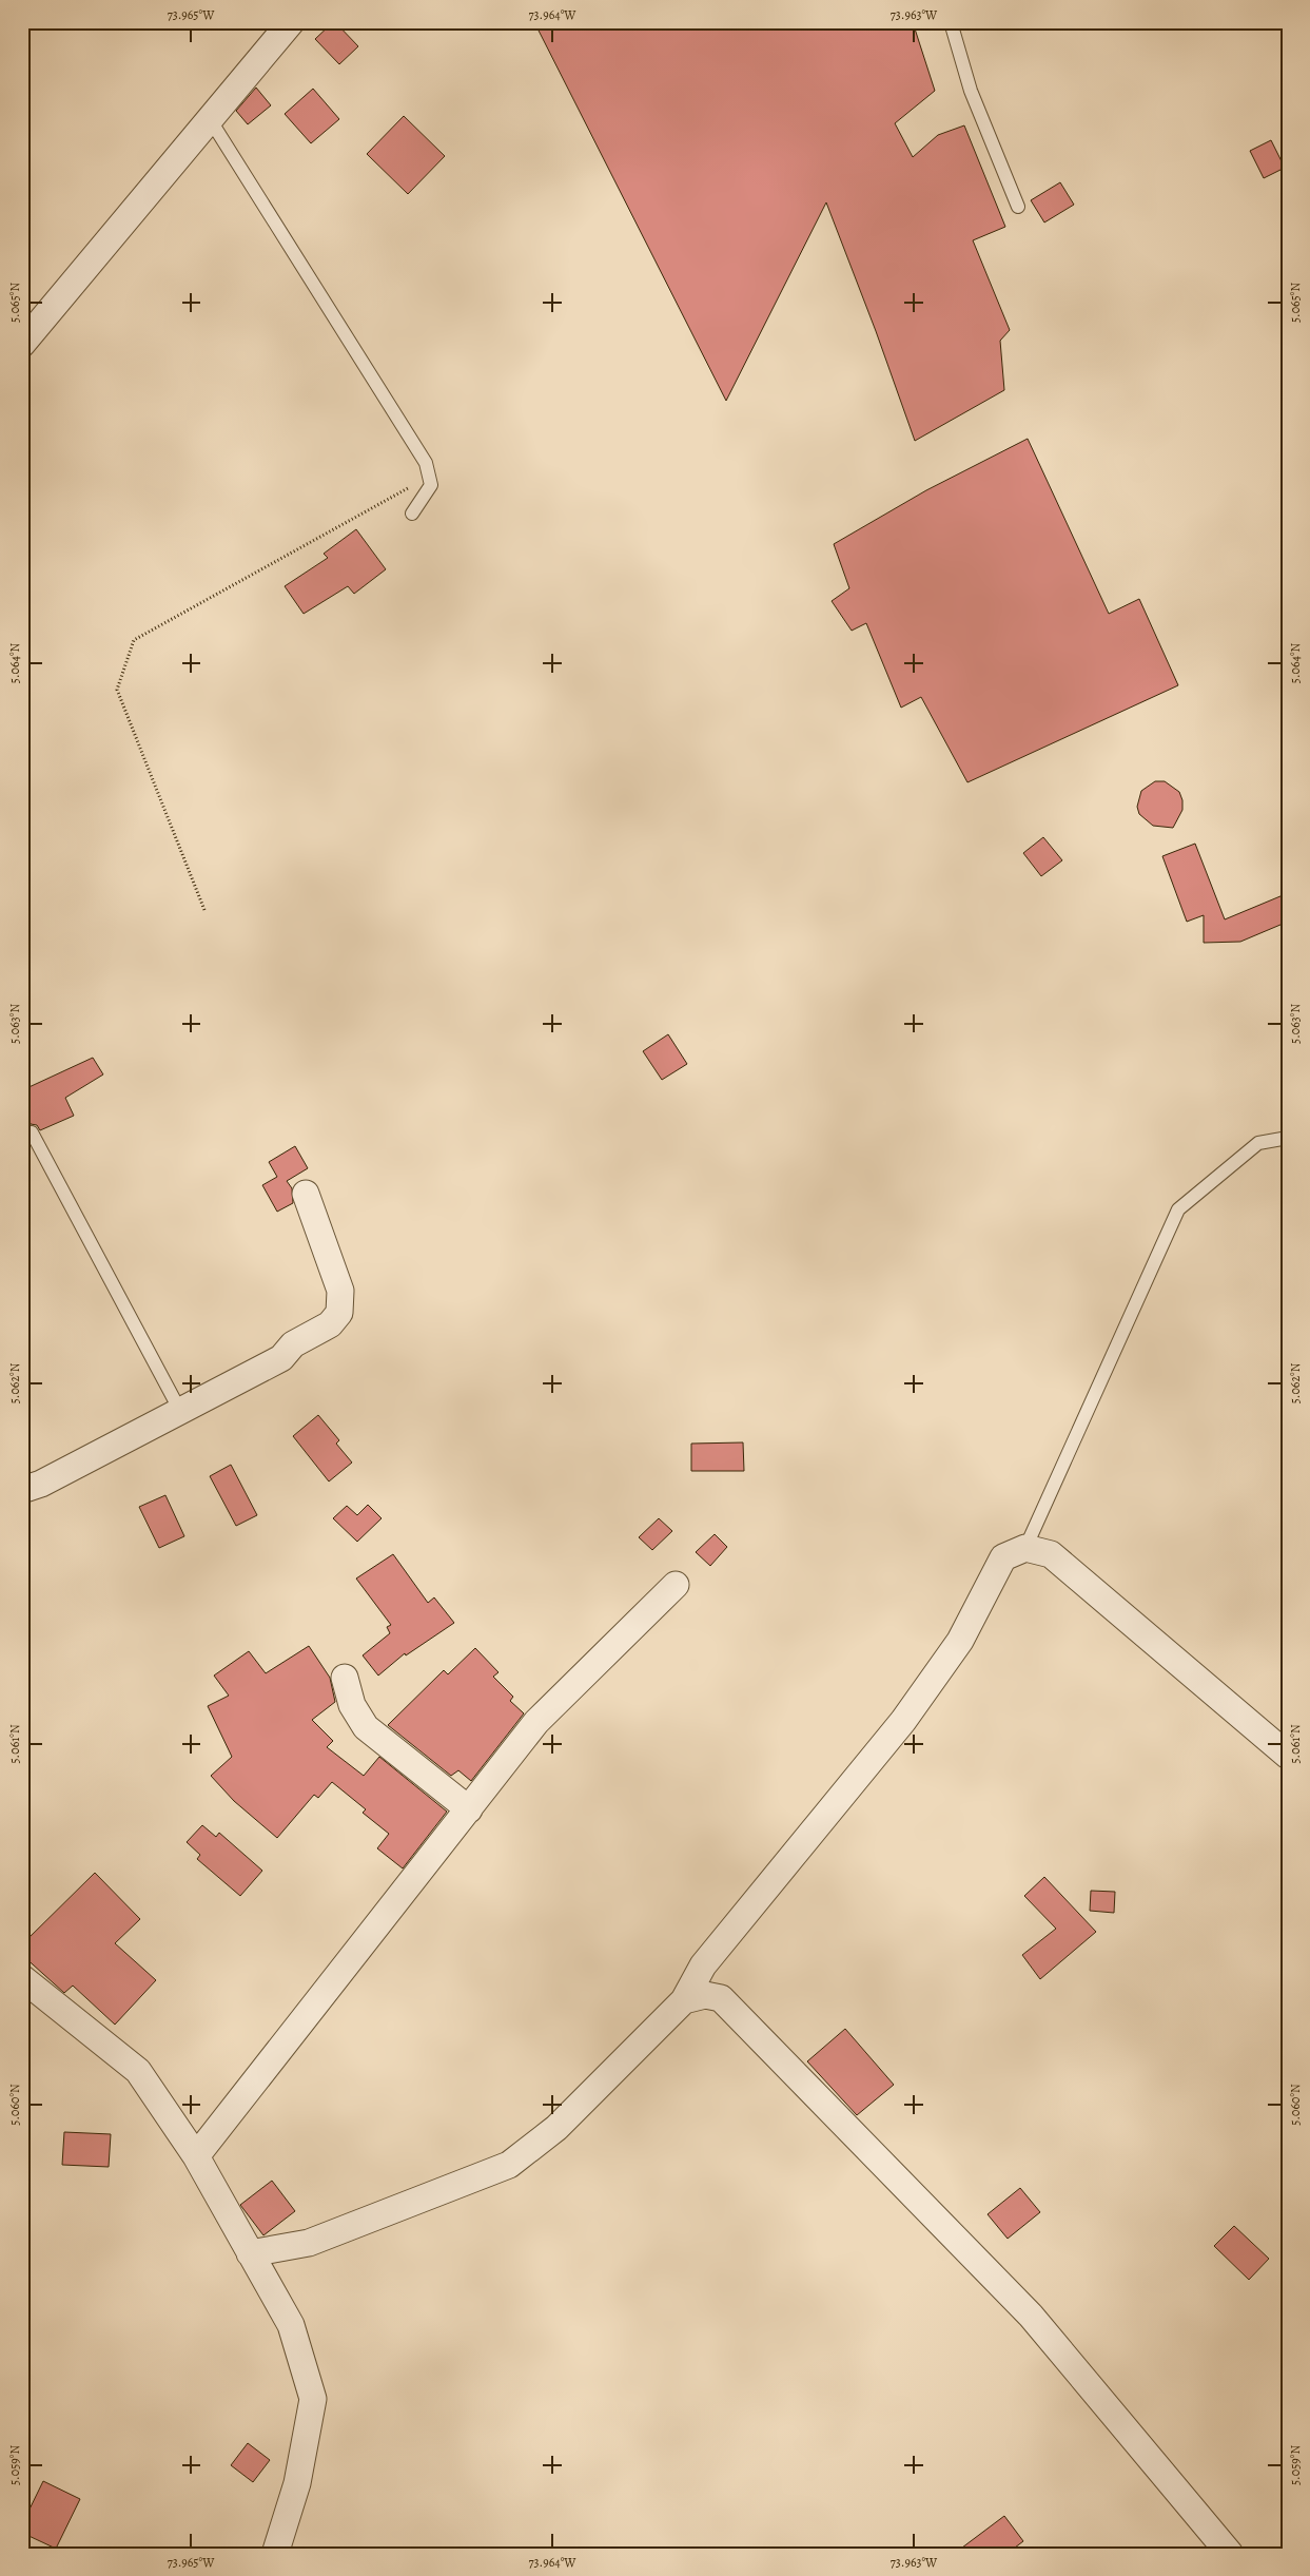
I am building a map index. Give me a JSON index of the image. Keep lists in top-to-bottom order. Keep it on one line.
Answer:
{"coordinates":["73.965°W","73.964°W","73.963°W","5.065°N","5.064°N","5.063°N","5.062°N","5.061°N","5.060°N","5.059°N"]}
